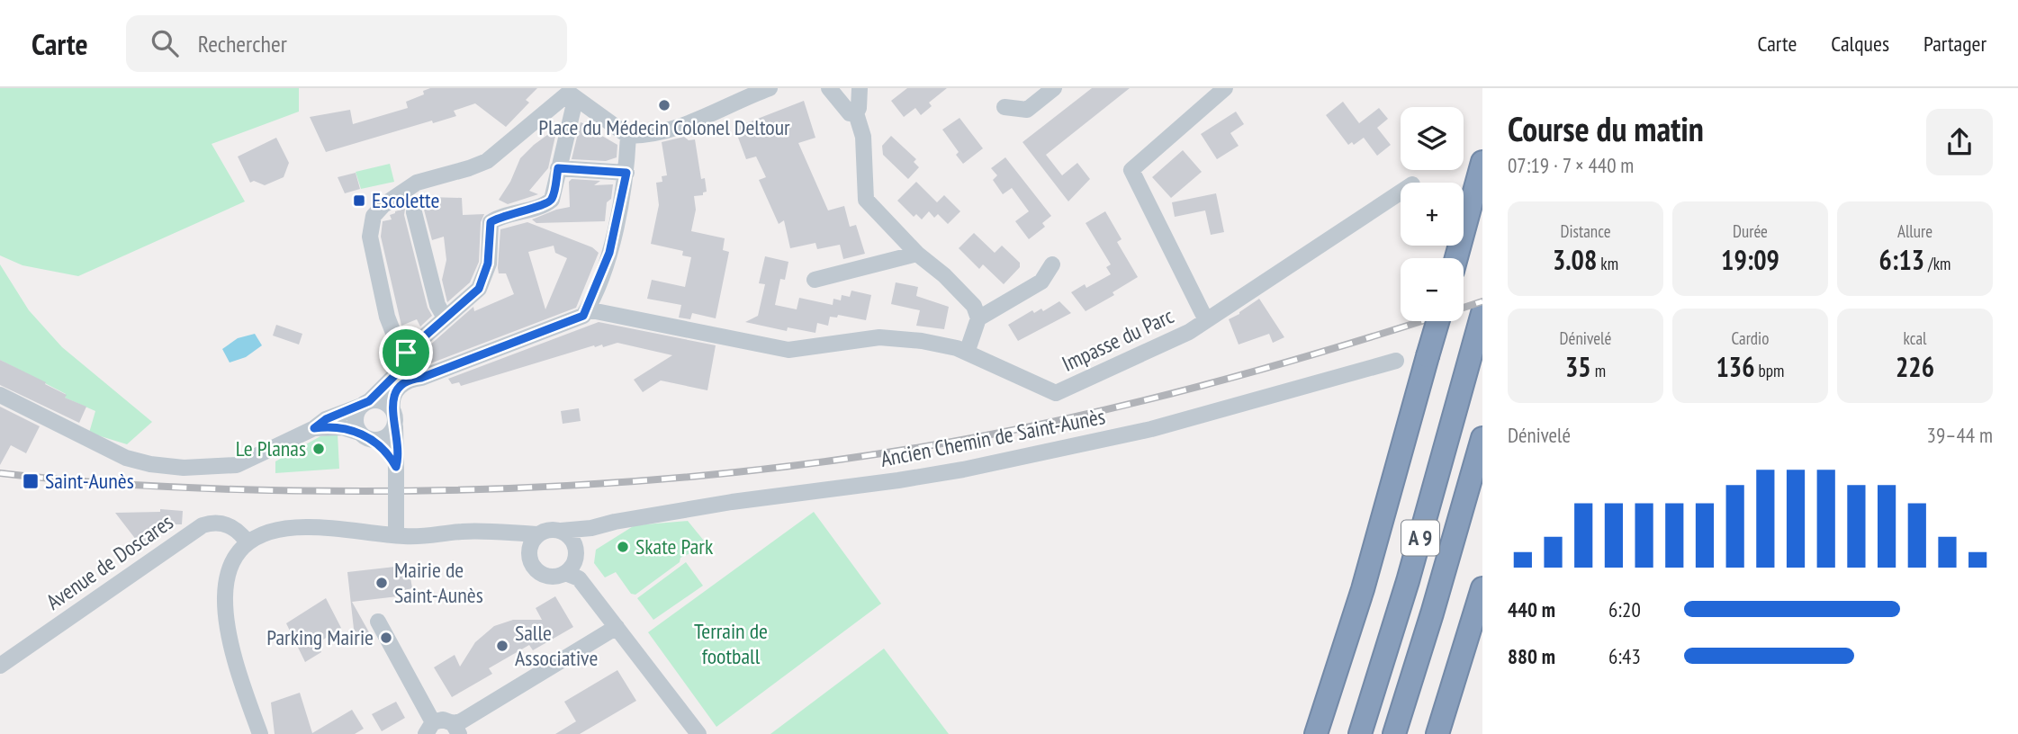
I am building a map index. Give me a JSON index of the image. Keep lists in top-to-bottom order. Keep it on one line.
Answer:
{"streets":{"highway":["A 9"],"street":["Impasse du Parc","Ancien Chemin de Saint-Aunès","Avenue de Doscares"]},"parks":["Terrain de football"],"places":{"other":["Place du Médecin Colonel Deltour","Le Planas","Skate Park","Mairie de Saint-Aunès","Parking Mairie","Salle Associative"],"transit":["Escolette","Saint-Aunès"]},"page":{"header":"Carte","search":"Rechercher","nav":["Carte","Calques","Partager"],"heading":["Course du matin","07:19 · 7 × 440 m"],"map_buttons":["+","−"],"stats":[["Distance","3.08 km"],["Durée","19:09"],["Allure","6:13 /km"],["Dénivelé","35 m"],["Cardio","136 bpm"],["kcal","226"]],"chart":["Dénivelé","39–44 m"],"list":[{"name":"440 m","note":"6:20"},{"name":"880 m","note":"6:43"}]}}
